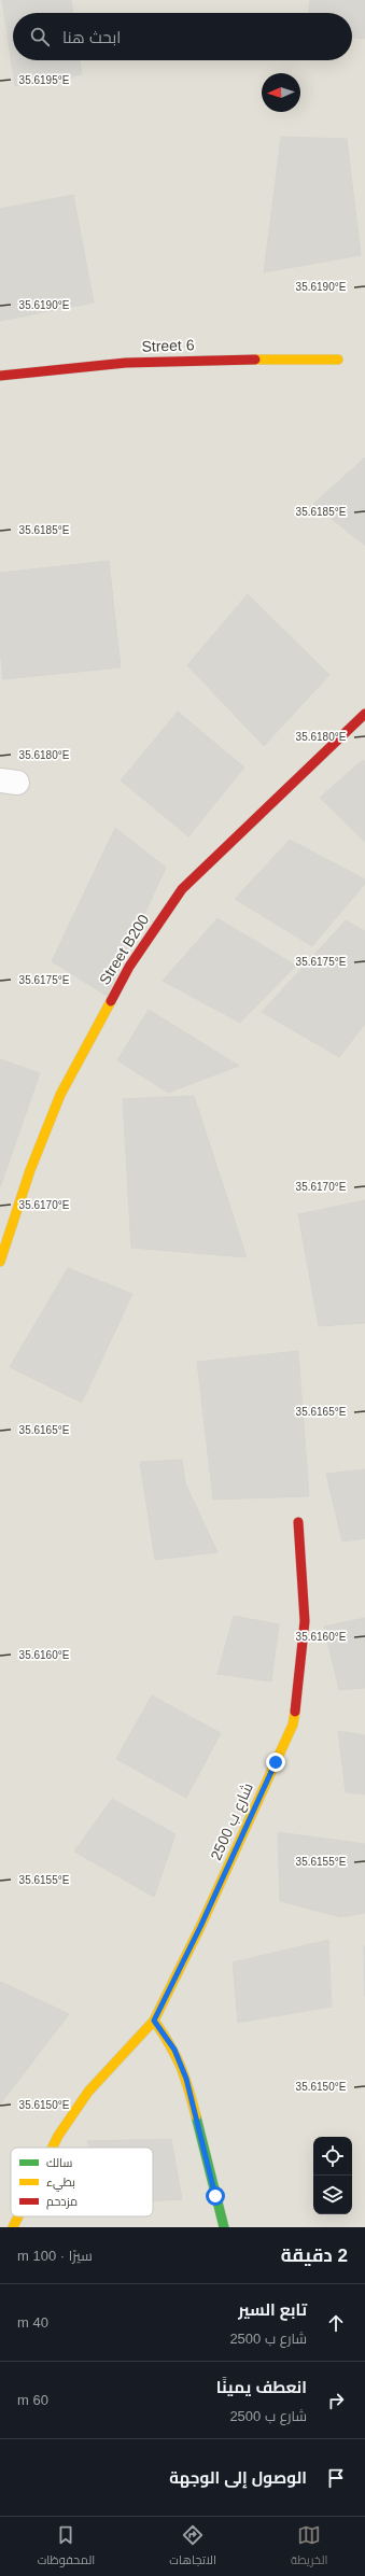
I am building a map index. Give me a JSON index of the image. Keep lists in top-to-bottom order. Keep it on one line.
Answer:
{"streets":{"street":["Street 6","Street B200","شارع ب 2500"]},"legend":["سالك","بطيء","مزدحم"],"north":"left","page":{"search":"ابحث هنا","heading":["2 دقيقة","سيرًا · 100 m"],"list":[["تابع السير","شارع ب 2500","40 m"],["انعطف يمينًا","شارع ب 2500","60 m"],"الوصول إلى الوجهة"],"nav":["الخريطة","الاتجاهات","المحفوظات"]},"coordinates":["35.6195°E","35.6190°E","35.6185°E","35.6180°E","35.6175°E","35.6170°E","35.6165°E","35.6160°E","35.6155°E","35.6150°E"]}
